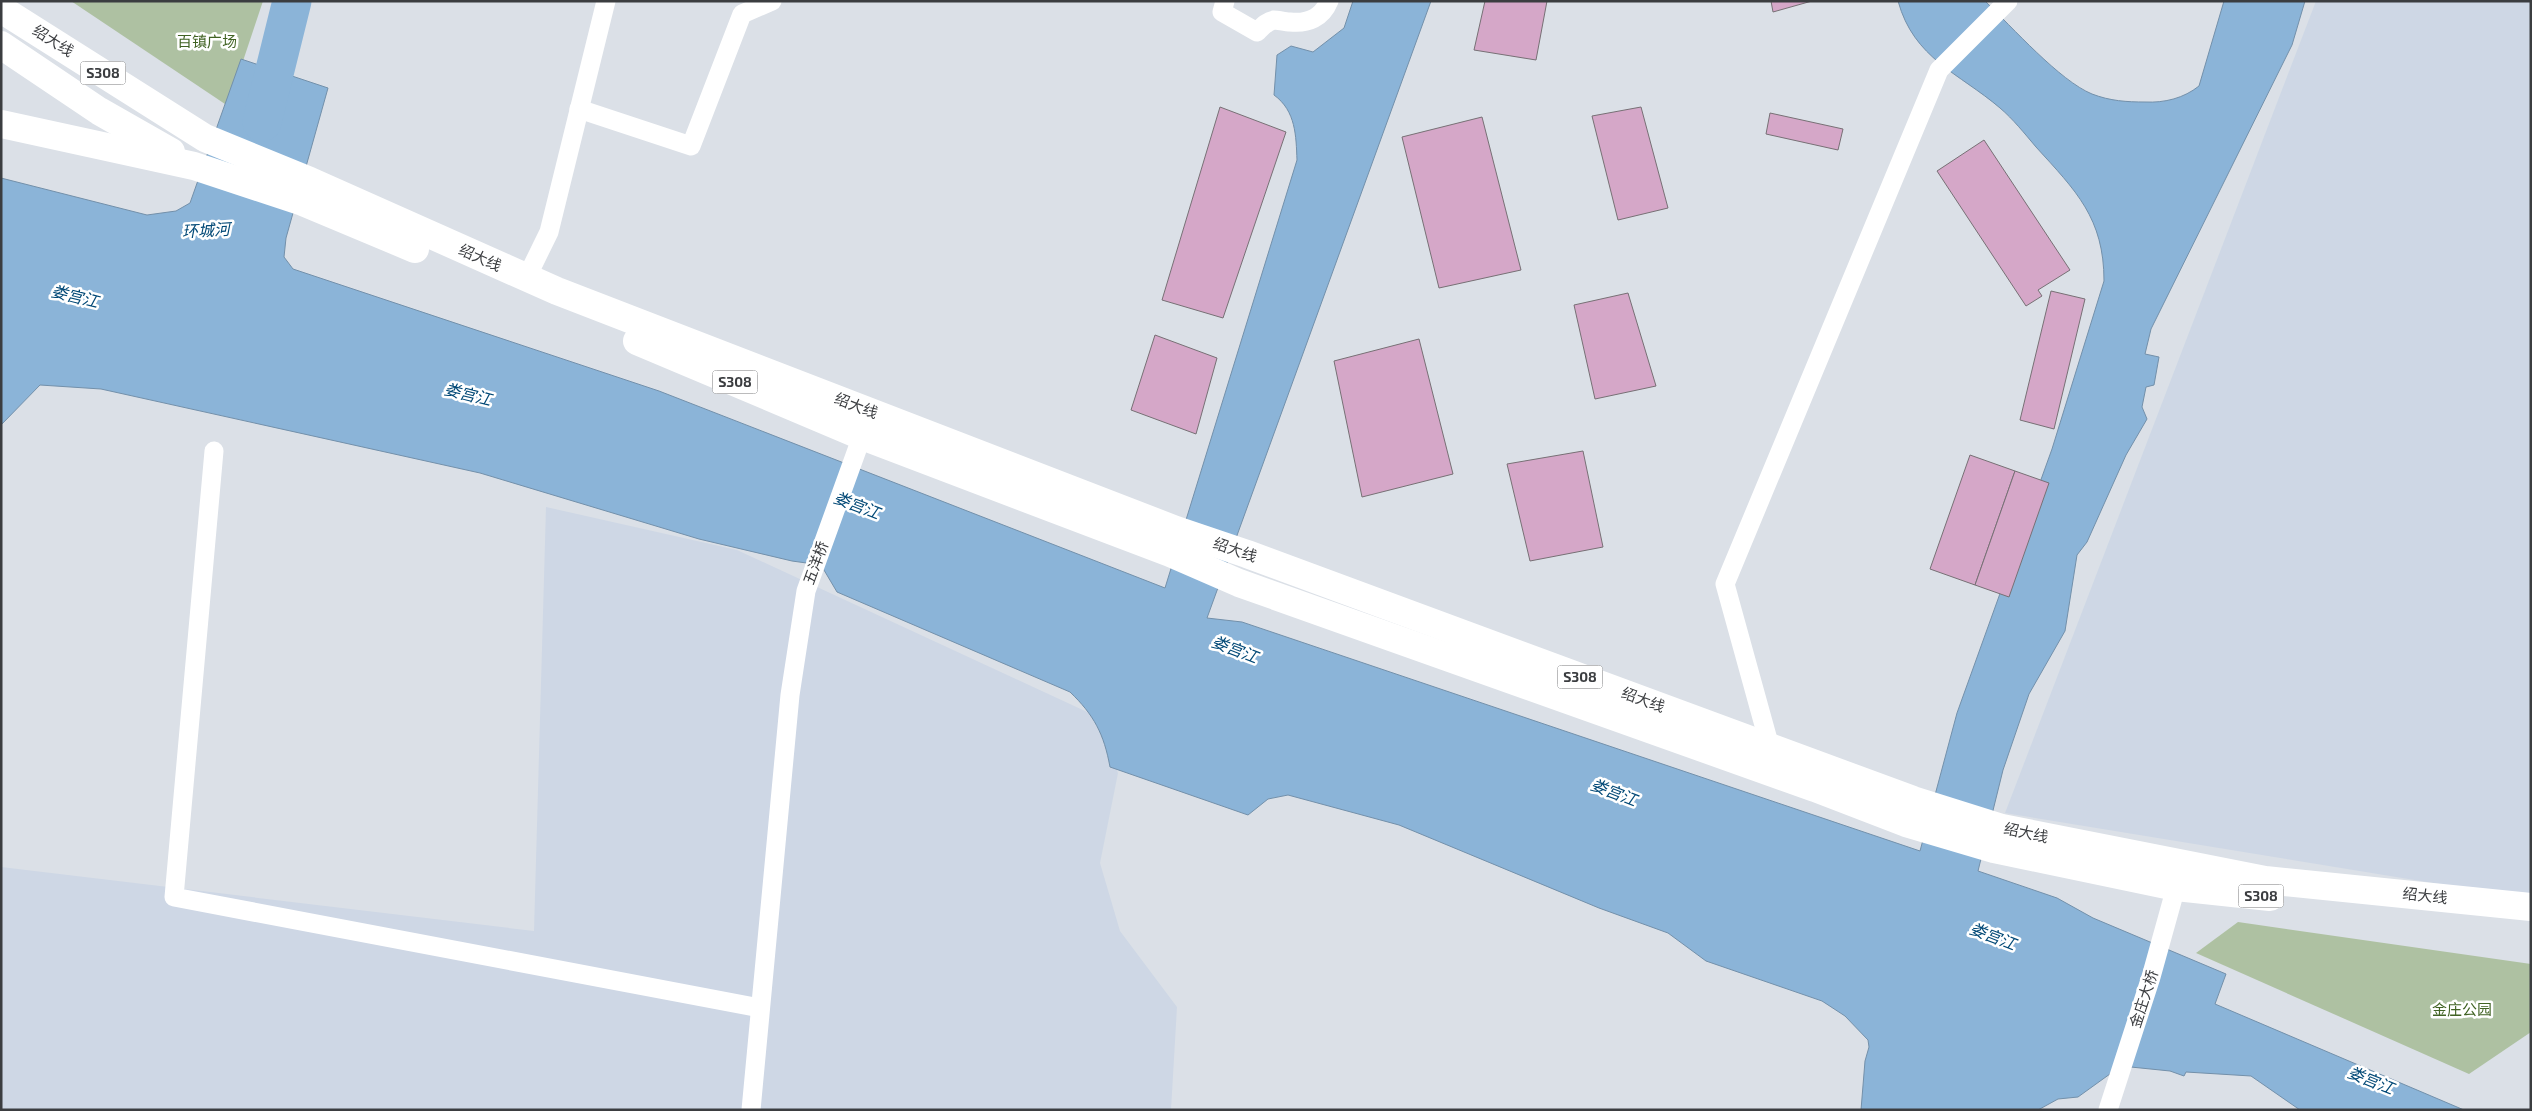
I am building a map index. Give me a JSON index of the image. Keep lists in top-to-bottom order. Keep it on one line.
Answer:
{"streets":{"main road":["绍大线","S308"],"street":["五洋桥","金庄大桥"]},"crossings":[["绍大线","S308"],["绍大线","五洋桥"],["绍大线","金庄大桥"]],"water":["环城河","娄宫江"],"parks":["百镇广场","金庄公园"]}
